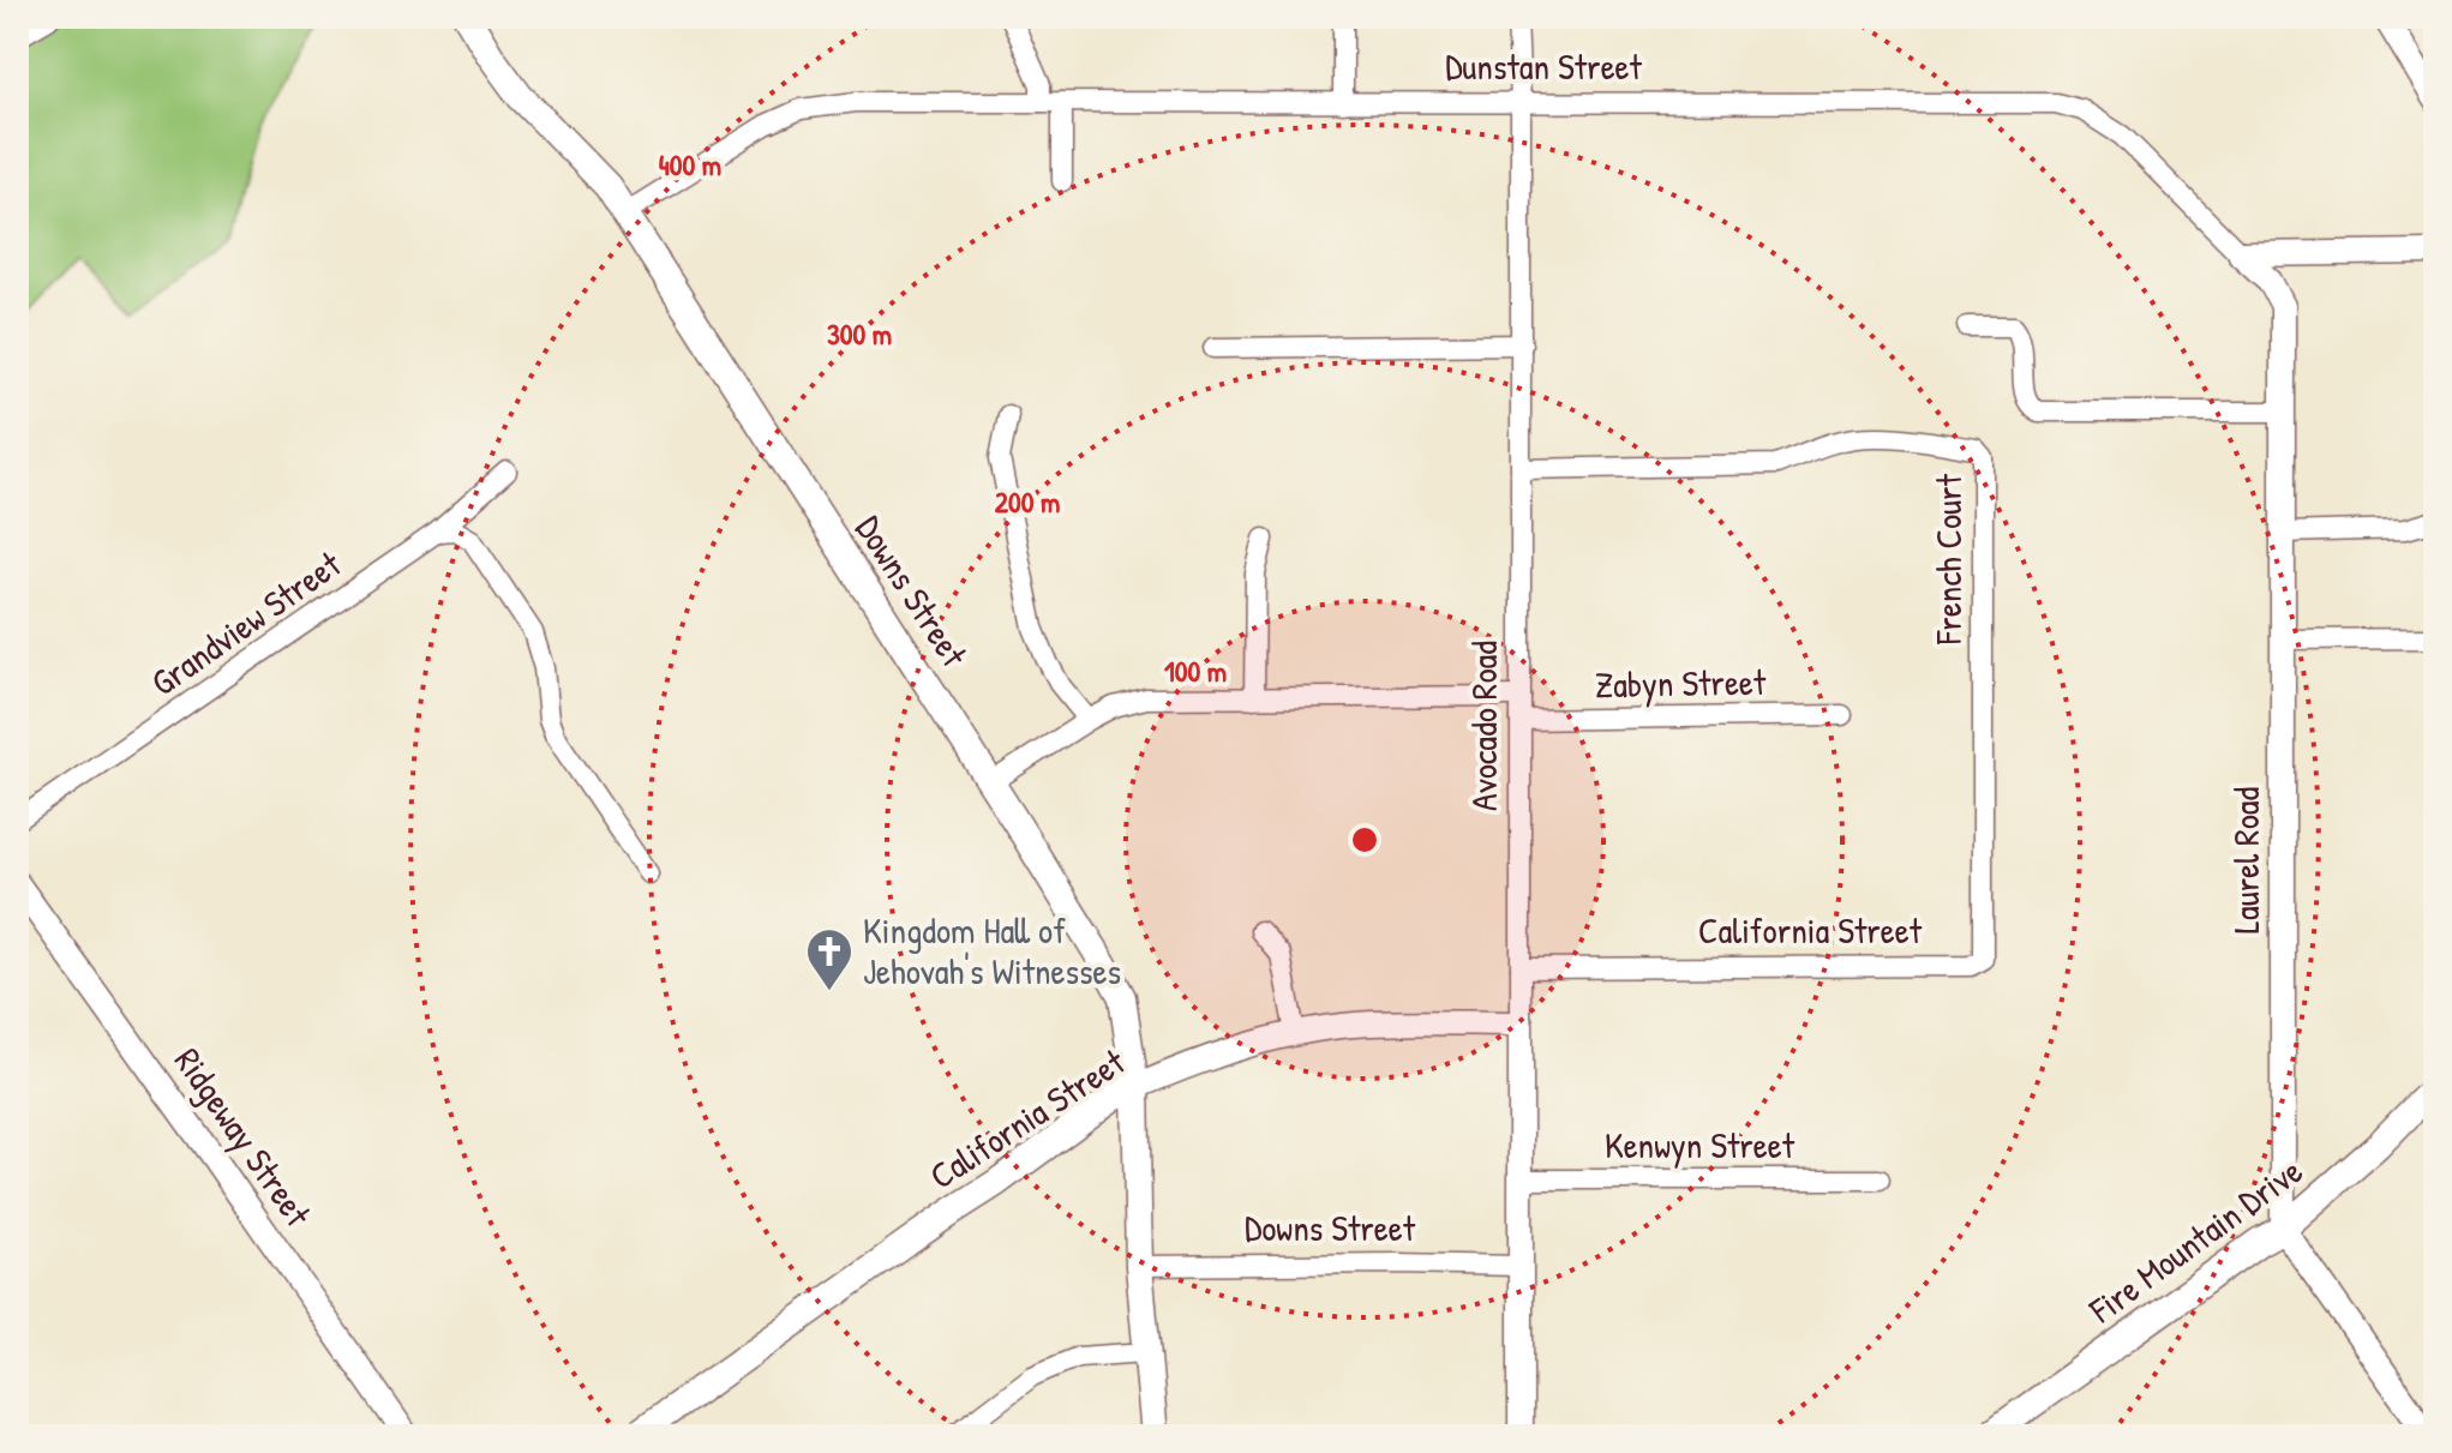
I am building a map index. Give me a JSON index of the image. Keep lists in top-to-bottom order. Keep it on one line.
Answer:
{"streets":{"main road":["Downs Street","California Street","Fire Mountain Drive"],"street":["Dunstan Street","French Court","Grandview Street","Zabyn Street","Avocado Road","Laurel Road","Ridgeway Street","Kenwyn Street"]},"crossings":[["Dunstan Street","Downs Street"],["Dunstan Street","Avocado Road"],["Dunstan Street","Laurel Road"],["French Court","Avocado Road"],["French Court","California Street"],["Downs Street","Avocado Road"],["Downs Street","California Street"],["Zabyn Street","Avocado Road"],["Avocado Road","California Street"],["Avocado Road","Kenwyn Street"],["Laurel Road","Fire Mountain Drive"]],"places":{"church":["Kingdom Hall of Jehovah's Witnesses"]},"rings":["400 m","300 m","200 m","100 m"]}
